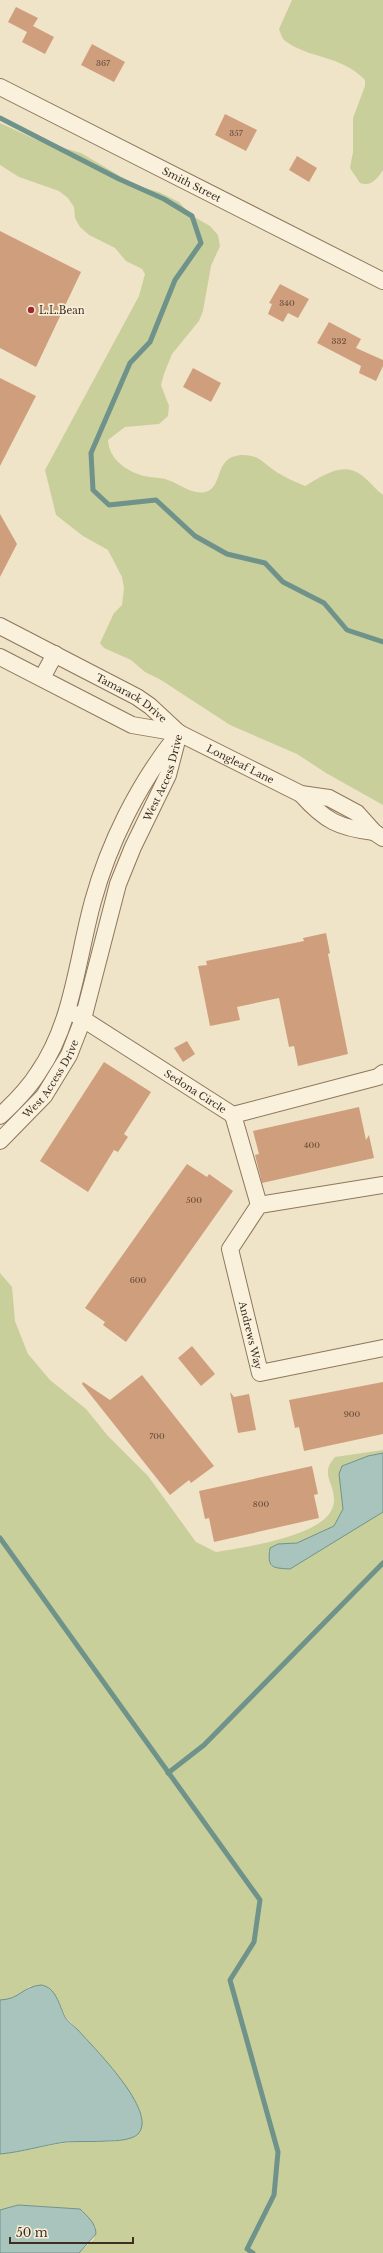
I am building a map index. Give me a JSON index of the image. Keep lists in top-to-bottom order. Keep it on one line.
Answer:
{"streets":{"street":["Smith Street","Tamarack Drive","Longleaf Lane","West Access Drive","Sedona Circle","Andrews Way"]},"crossings":[["Tamarack Drive","Longleaf Lane"],["Tamarack Drive","West Access Drive"],["Longleaf Lane","West Access Drive"],["West Access Drive","Sedona Circle"]],"places":["L.L.Bean"],"house_numbers":["367","357","340","332","400","500","600","900","700","800"],"scale_bar":"50 m"}
